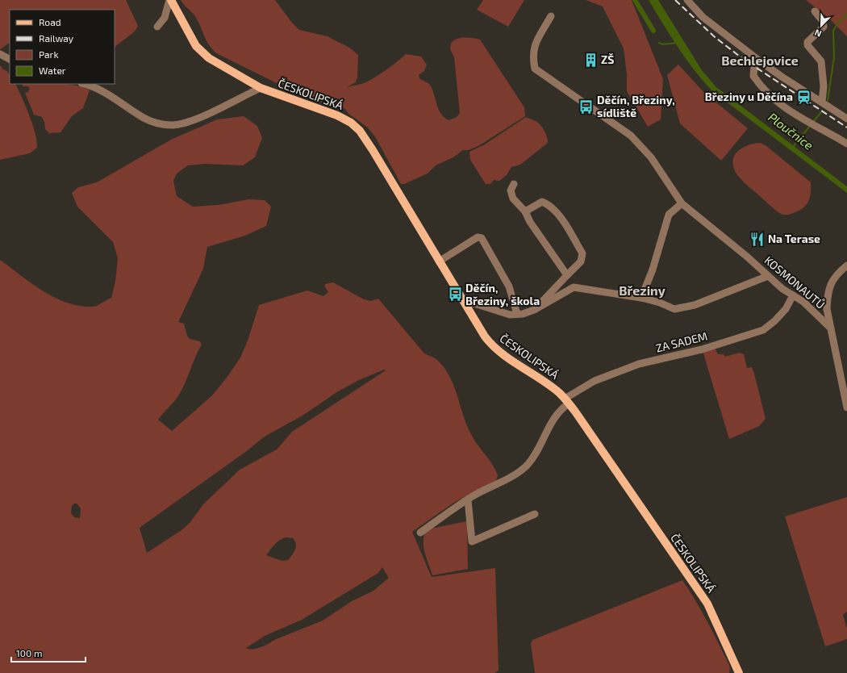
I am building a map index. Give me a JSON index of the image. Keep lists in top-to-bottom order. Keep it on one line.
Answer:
{"streets":{"main road":["ČESKOLIPSKÁ"],"street":["KOSMONAUTŮ","ZA SADEM"]},"crossings":[["ČESKOLIPSKÁ","ZA SADEM"],["KOSMONAUTŮ","ZA SADEM"]],"districts":["Bechlejovice","Březiny"],"water":["Ploučnice"],"places":{"building":["ZŠ"],"station":["Březiny u Děčína"],"bus stop":["Děčín, Březiny, sídliště","Děčín, Březiny, škola"],"restaurant":["Na Terase"]},"legend":["Road","Railway","Park","Water"],"scale_bar":"100 m","north":"bottom left"}
